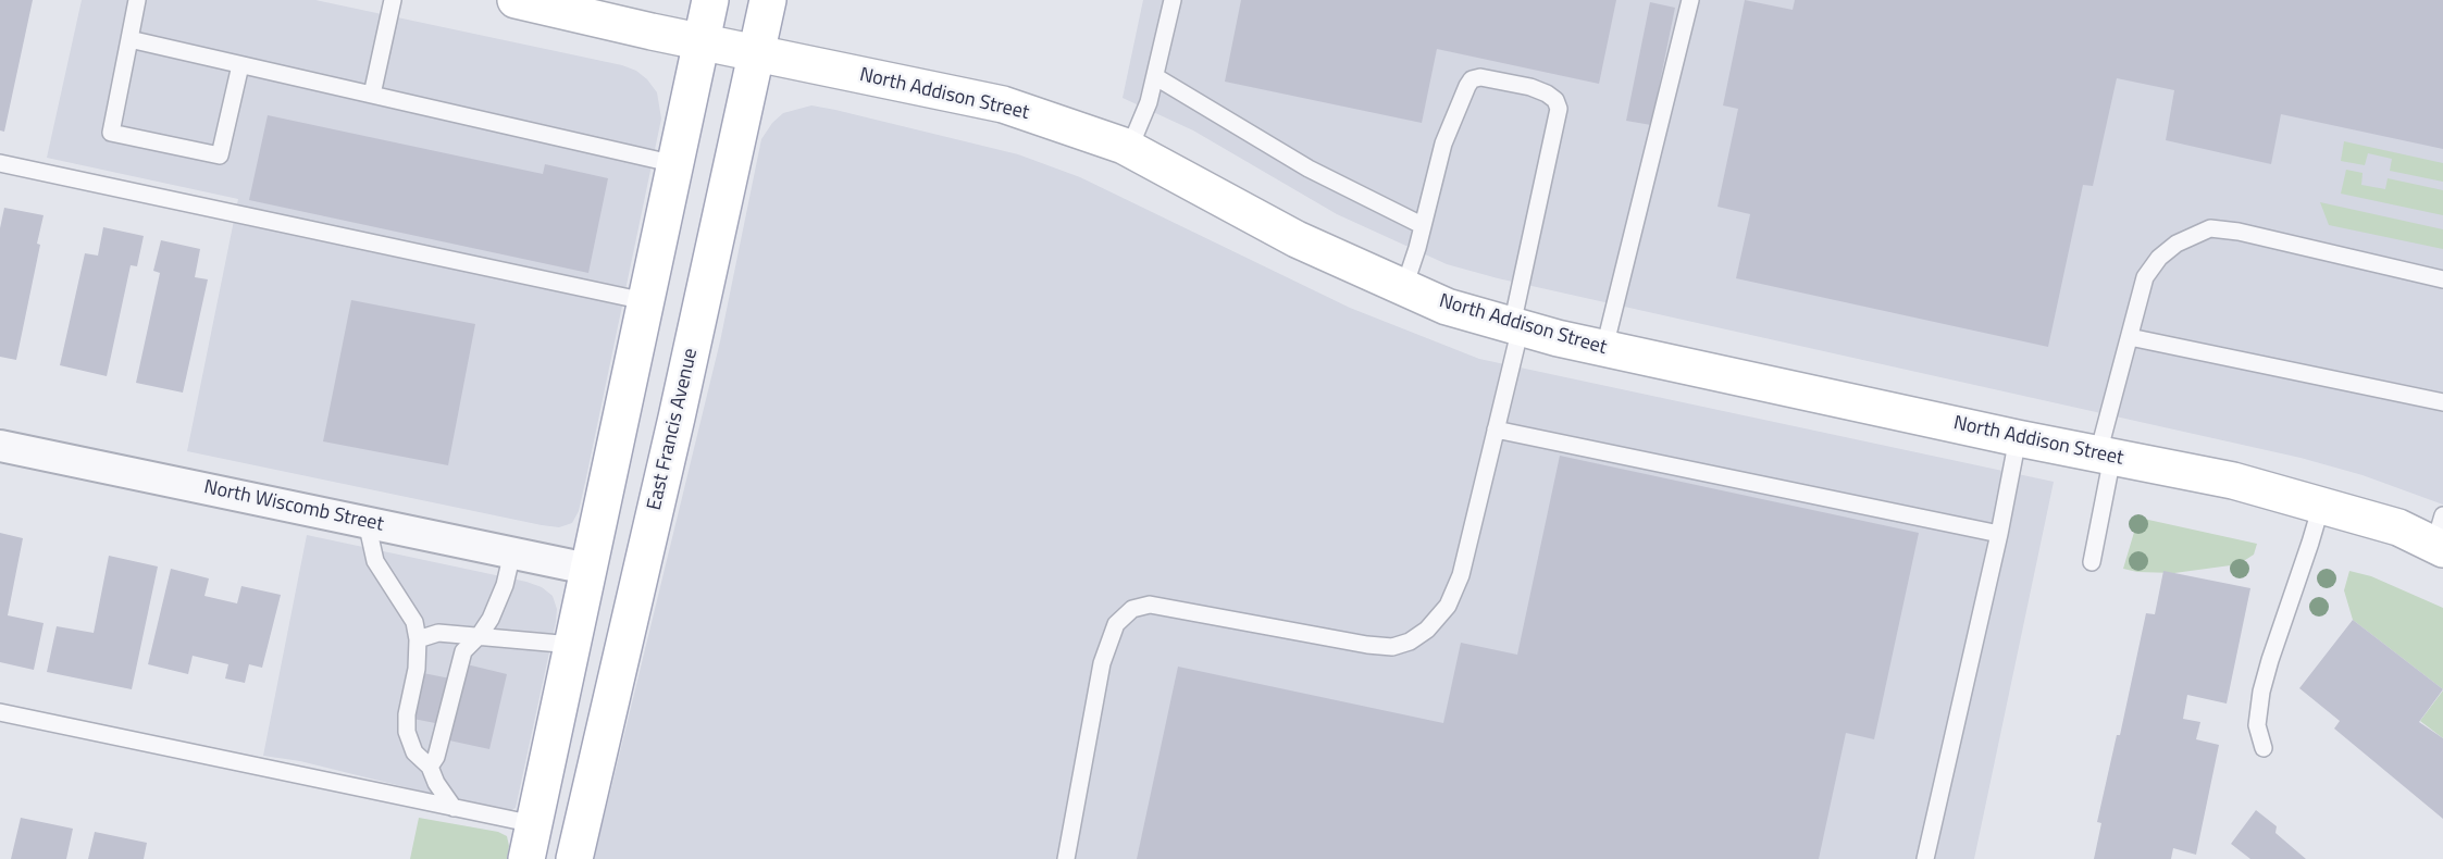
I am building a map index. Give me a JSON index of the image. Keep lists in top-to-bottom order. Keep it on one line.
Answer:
{"streets":{"street":["North Addison Street","East Francis Avenue","North Wiscomb Street"]},"crossings":[["North Addison Street","East Francis Avenue"]]}
